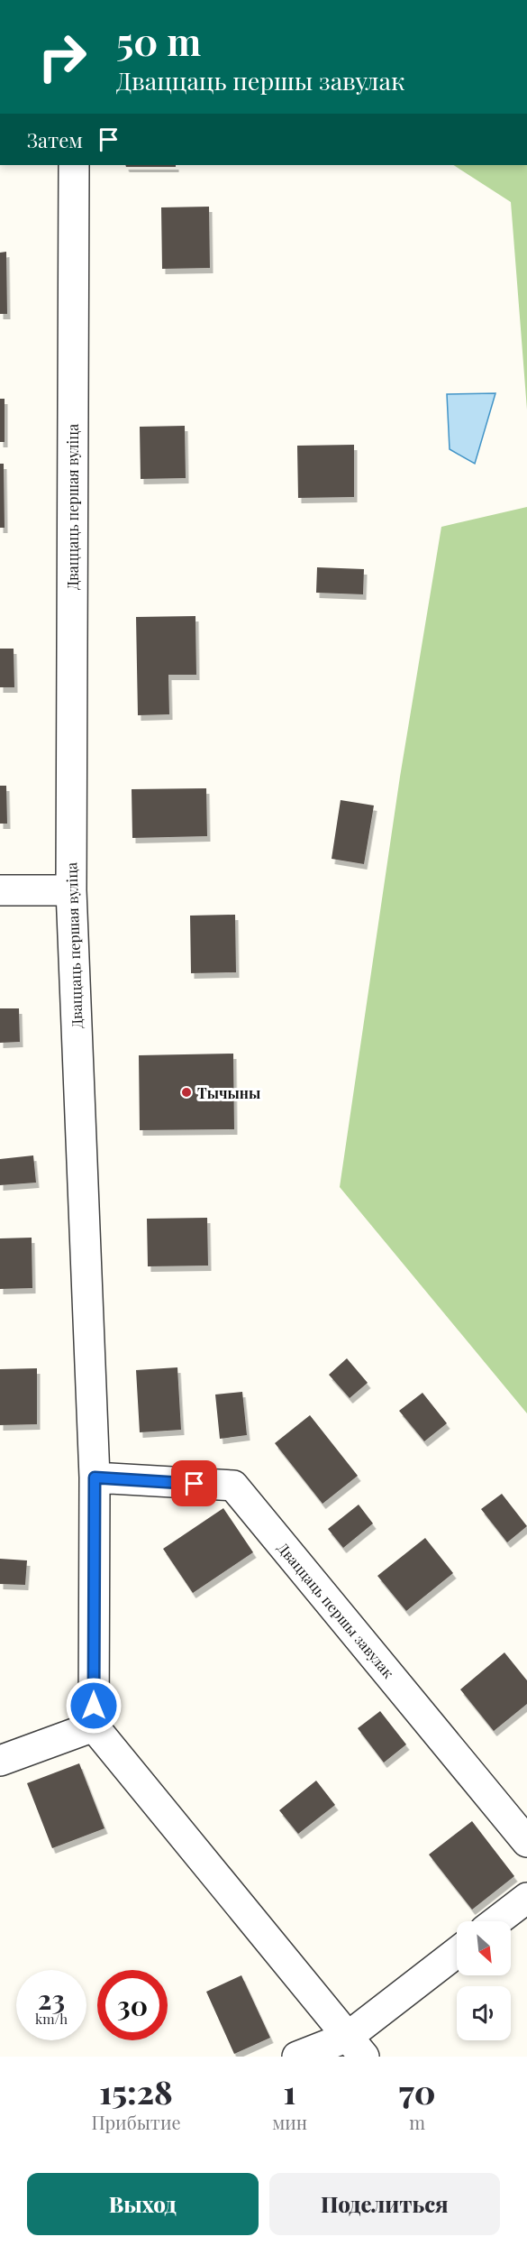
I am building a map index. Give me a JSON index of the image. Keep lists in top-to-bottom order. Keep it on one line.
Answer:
{"streets":{"street":["Дваццаць першая вуліца","Дваццаць першы завулак"]},"crossings":[["Дваццаць першая вуліца","Дваццаць першы завулак"]],"places":["Тычыны"],"north":"bottom right","page":{"turn":["50 m","Дваццаць першы завулак"],"then":"Затем","speed":"23 km/h","limit":"30","eta":["15:28","Прибытие","1","мин","70","m"],"buttons":["Выход","Поделиться"]}}
